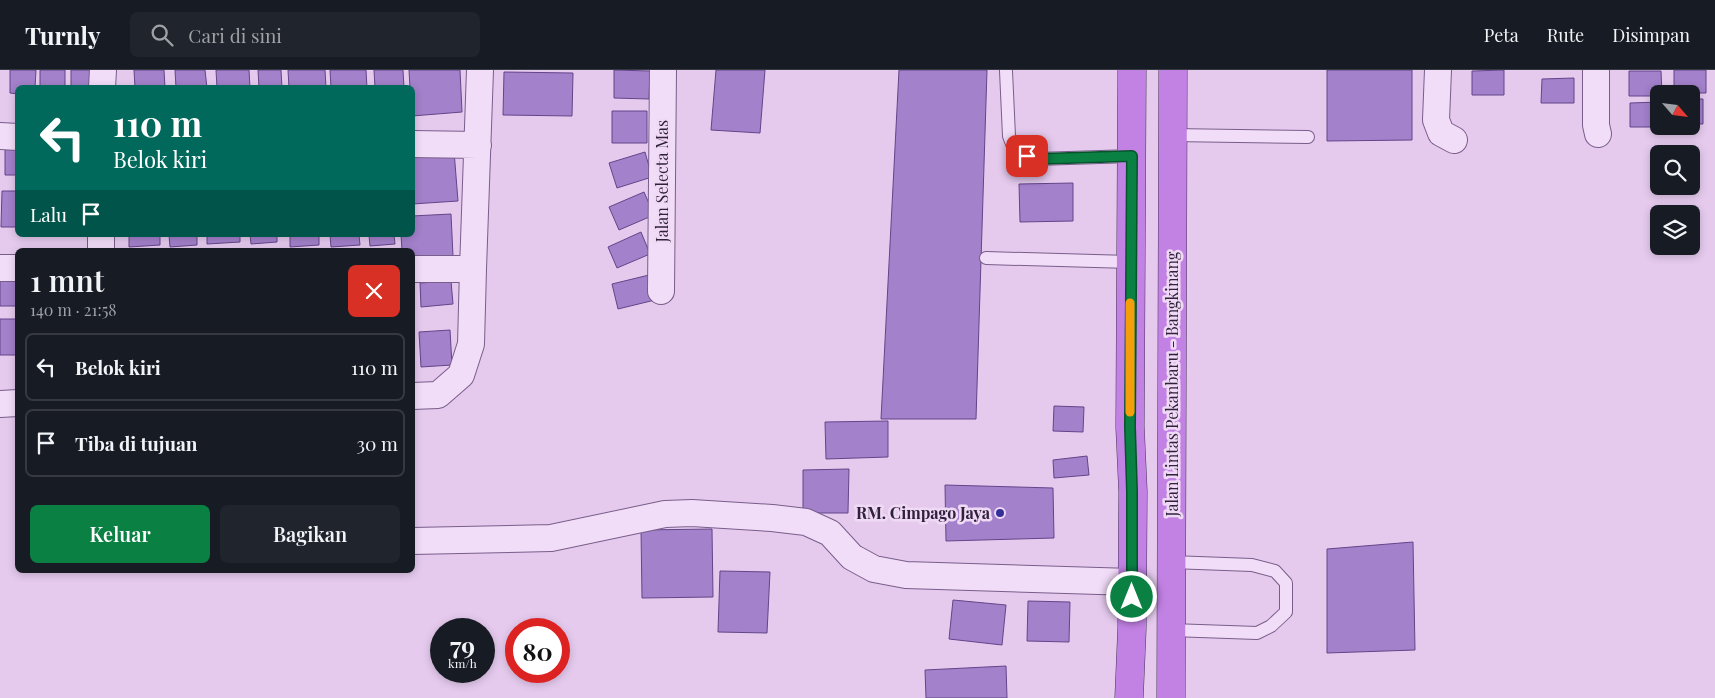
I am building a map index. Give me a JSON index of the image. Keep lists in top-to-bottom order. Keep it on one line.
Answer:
{"streets":{"highway":["Jalan Lintas Pekanbaru - Bangkinang"],"street":["Jalan Selecta Mas"]},"places":["RM. Cimpago Jaya"],"north":"bottom right","page":{"header":"Turnly","search":"Cari di sini","nav":["Peta","Rute","Disimpan"],"turn":["110 m","Belok kiri"],"then":"Lalu","heading":["1 mnt","140 m · 21:58"],"list":[{"name":"Belok kiri","value":"110 m"},{"name":"Tiba di tujuan","value":"30 m"}],"buttons":["Keluar","Bagikan"],"speed":"79 km/h","limit":"80"}}
